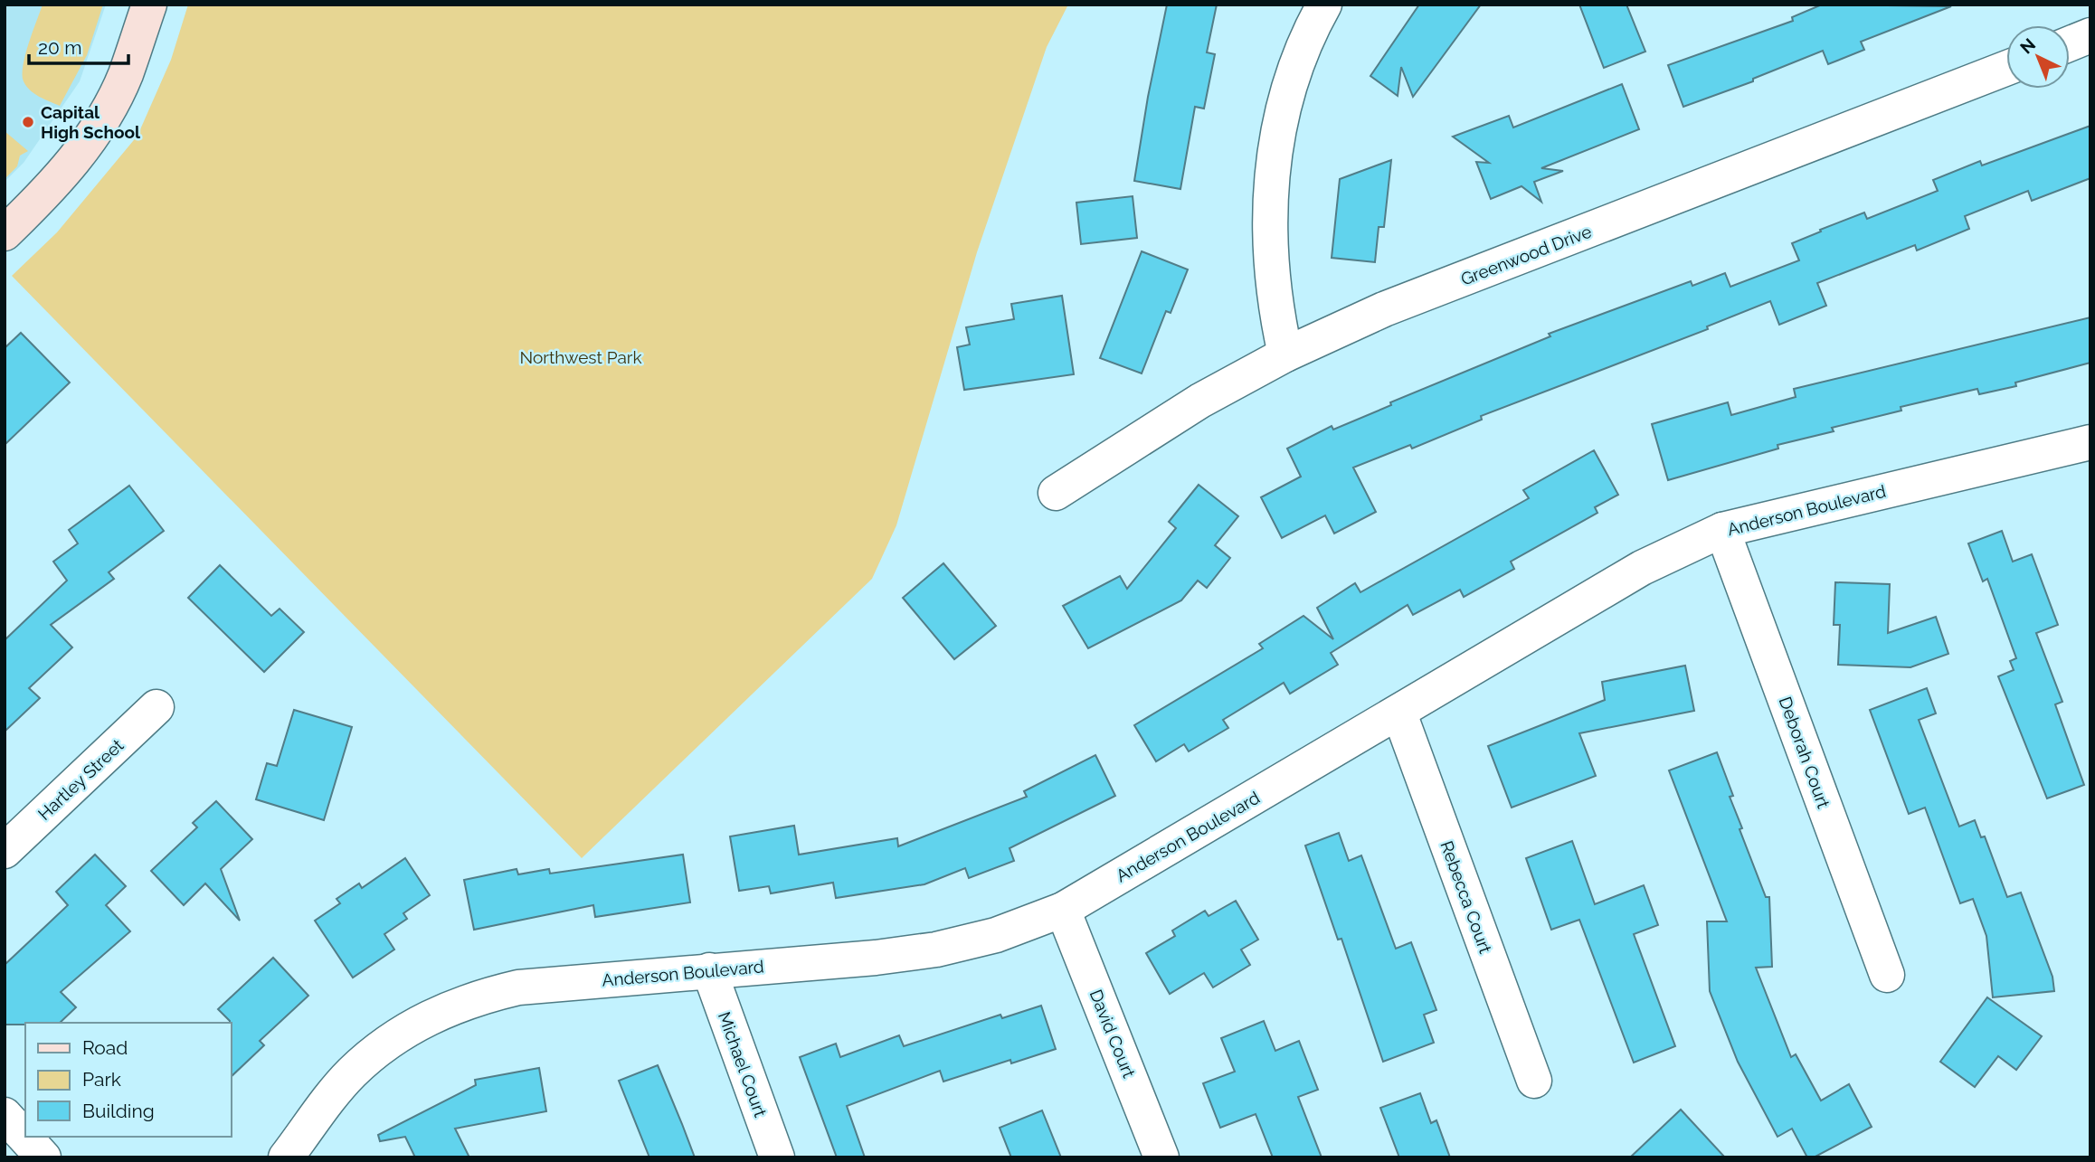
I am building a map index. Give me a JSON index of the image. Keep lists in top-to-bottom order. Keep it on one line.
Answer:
{"streets":{"street":["Greenwood Drive","Anderson Boulevard","Deborah Court","Hartley Street","Rebecca Court","David Court","Michael Court"]},"crossings":[["Anderson Boulevard","Deborah Court"],["Anderson Boulevard","Rebecca Court"],["Anderson Boulevard","David Court"],["Anderson Boulevard","Michael Court"]],"parks":["Northwest Park"],"places":["Capital High School"],"legend":["Road","Park","Building"],"scale_bar":"20 m","north":"top left"}
